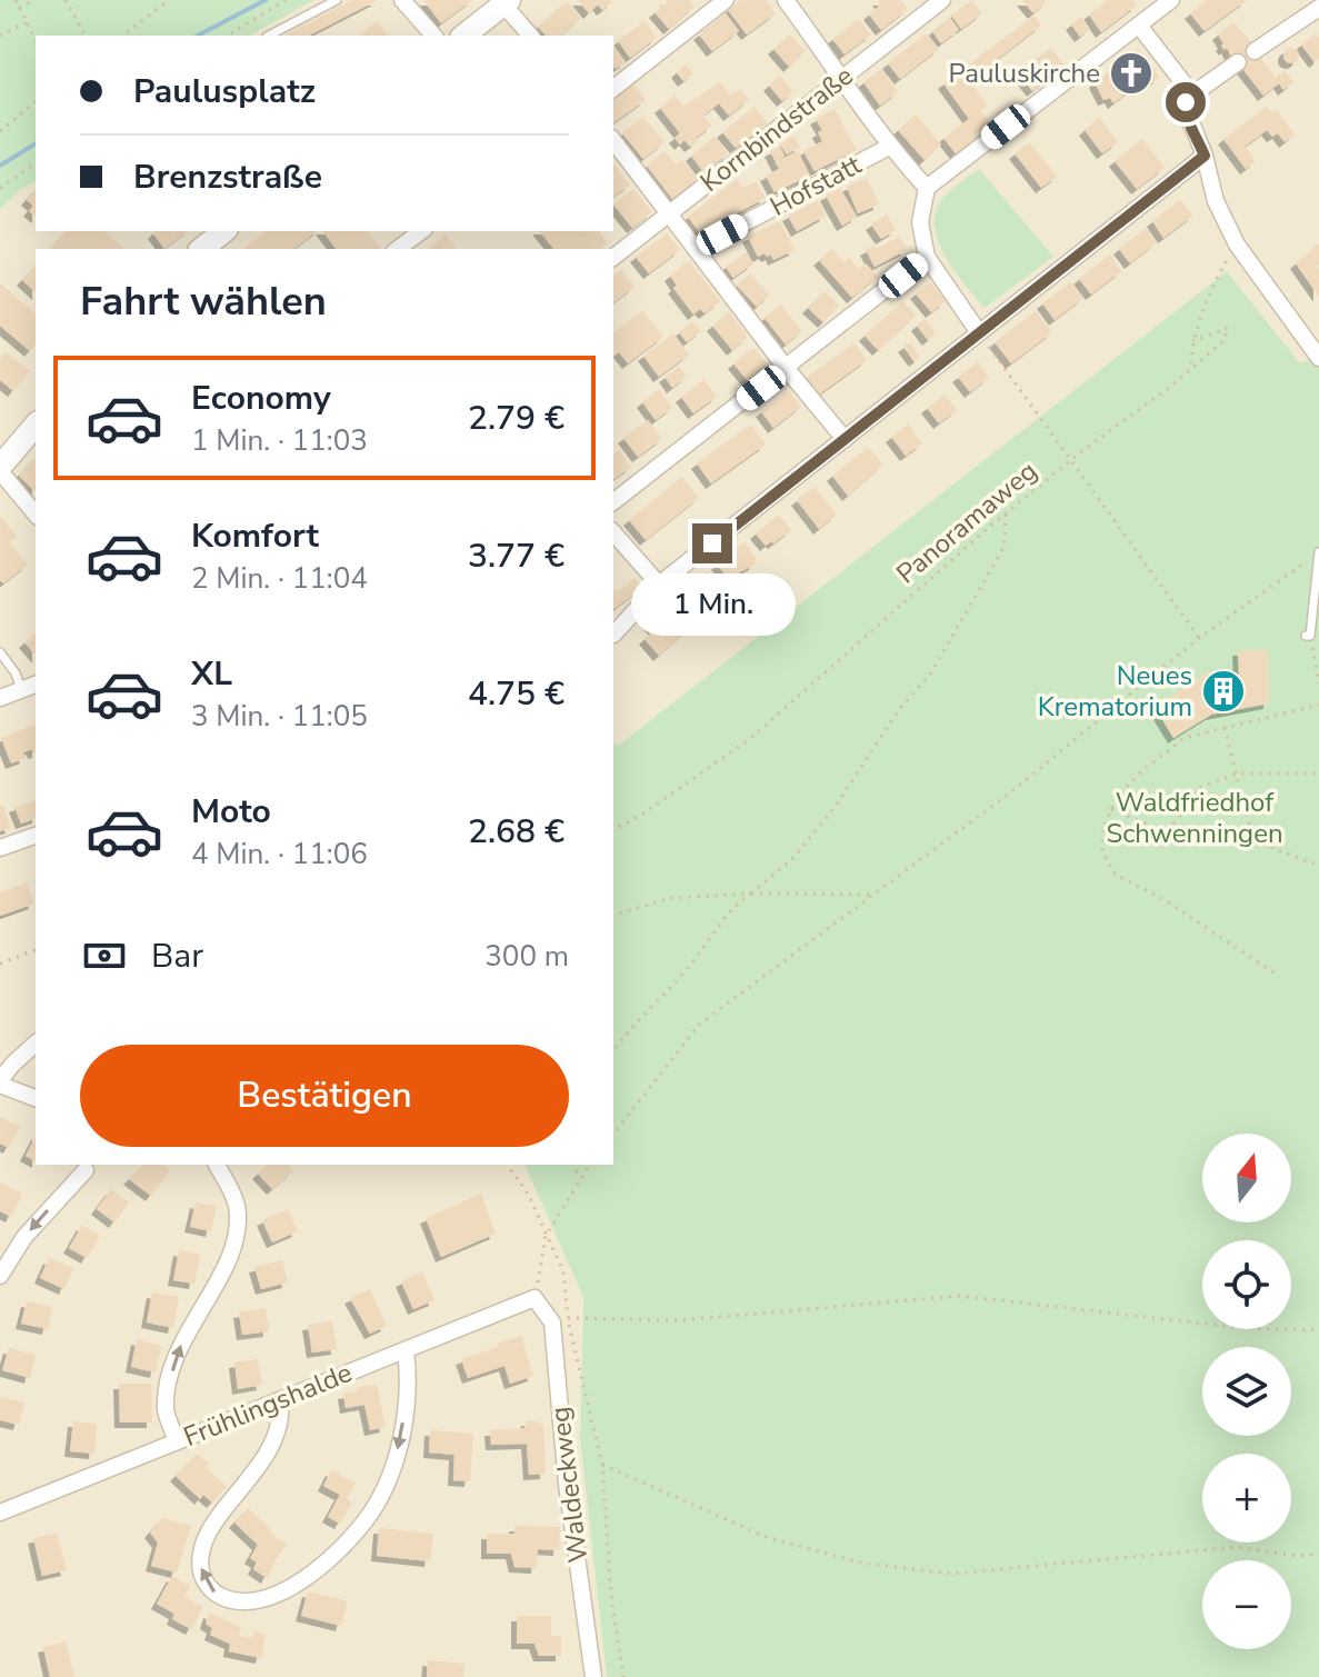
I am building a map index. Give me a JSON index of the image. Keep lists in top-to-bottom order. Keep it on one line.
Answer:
{"streets":{"street":["Kornbindstraße","Hofstatt","Frühlingshalde","Waldeckweg"],"path":["Panoramaweg"]},"crossings":[["Frühlingshalde","Waldeckweg"]],"parks":["Waldfriedhof Schwenningen"],"places":{"church":["Pauluskirche"],"building":["Neues Krematorium"]},"north":"top","page":{"banner":["Paulusplatz","Brenzstraße"],"heading":"Fahrt wählen","list":[{"name":"Economy","note":"1 Min. · 11:03","value":"2.79 €"},{"name":"Komfort","note":"2 Min. · 11:04","value":"3.77 €"},{"name":"XL","note":"3 Min. · 11:05","value":"4.75 €"},{"name":"Moto","note":"4 Min. · 11:06","value":"2.68 €"}],"bubble":"1 Min.","pay":["Bar","300 m"],"buttons":"Bestätigen","map_buttons":["+","−"]}}
